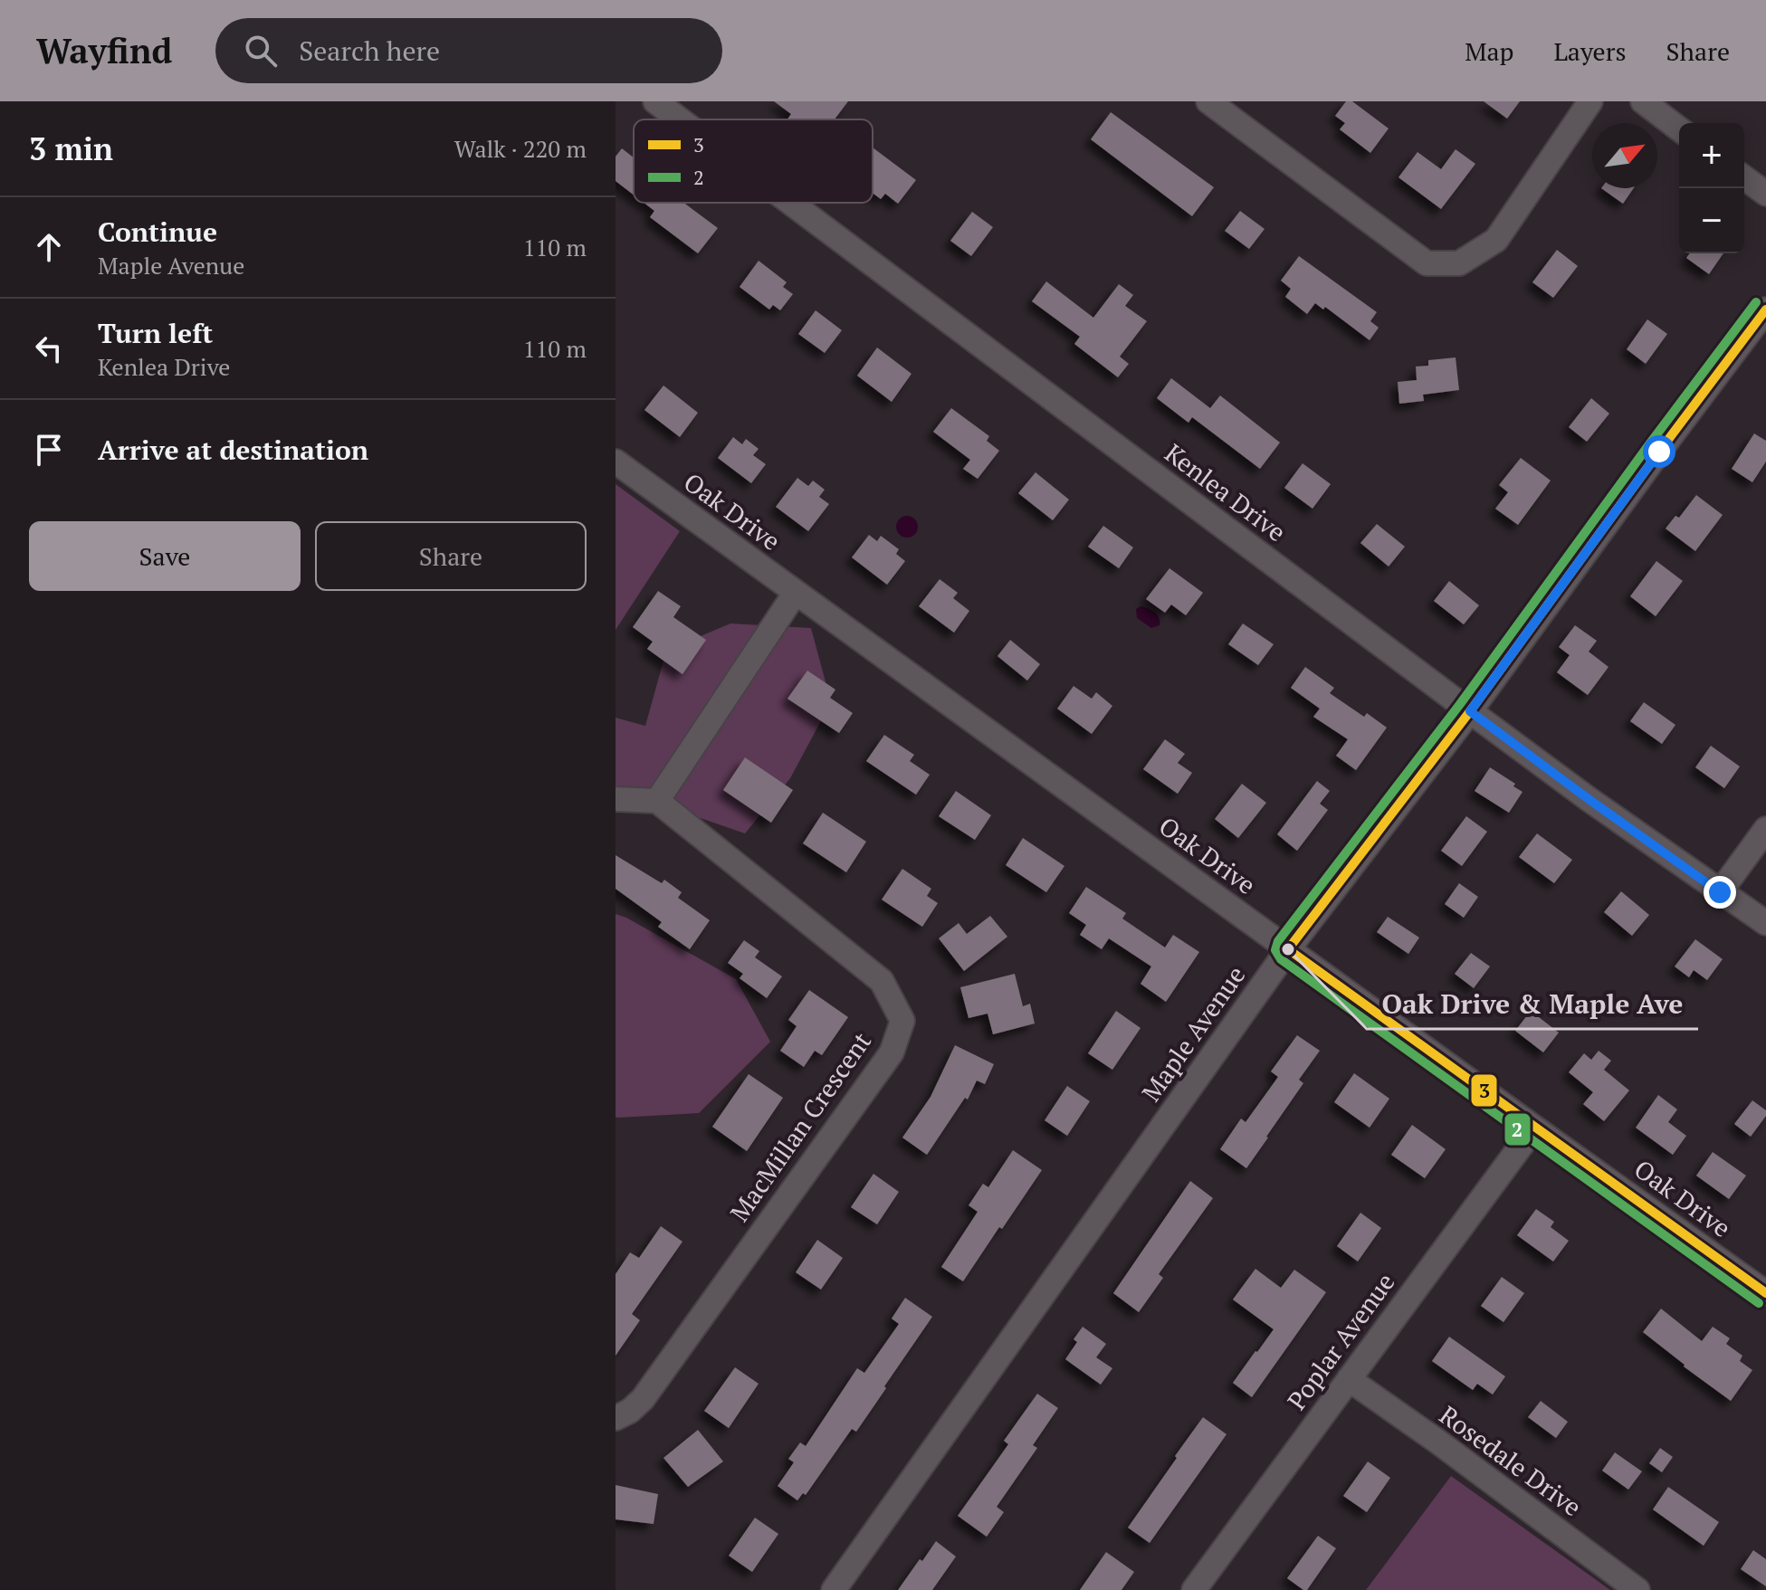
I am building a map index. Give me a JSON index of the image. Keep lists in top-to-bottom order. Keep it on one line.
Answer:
{"streets":{"street":["Kenlea Drive","Oak Drive","Maple Avenue","MacMillan Crescent","Poplar Avenue","Rosedale Drive"]},"crossings":[["Kenlea Drive","Maple Avenue"],["Oak Drive","Maple Avenue"],["Oak Drive","Poplar Avenue"],["Poplar Avenue","Rosedale Drive"]],"places":["Oak Drive & Maple Ave"],"lines":["transit line 2","transit line 3"],"legend":["3","2"],"north":"top right","page":{"header":"Wayfind","search":"Search here","nav":["Map","Layers","Share"],"heading":["3 min","Walk · 220 m"],"map_buttons":["+","−"],"list":[["Continue","Maple Avenue","110 m"],["Turn left","Kenlea Drive","110 m"],"Arrive at destination"],"buttons":["Save","Share"]}}
